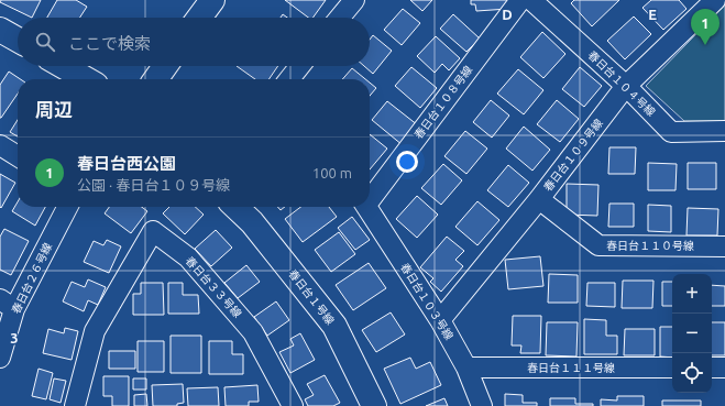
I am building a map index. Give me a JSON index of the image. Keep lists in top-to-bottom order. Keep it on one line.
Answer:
{"streets":{"street":["春日台１０４号線","春日台１０８号線","春日台１０９号線","春日台１１０号線","春日台２６号線","春日台３３号線","春日台１号線","春日台１０３号線","春日台１１１号線"]},"crossings":[["春日台１０４号線","春日台１０９号線"],["春日台１０９号線","春日台１１０号線"],["春日台１０９号線","春日台１０３号線"],["春日台１０３号線","春日台１１１号線"]],"page":{"pins":"1","search":"ここで検索","heading":"周辺","list":[{"mark":"1","name":"春日台西公園","note":"公園 · 春日台１０９号線","value":"100 m"}],"map_buttons":["+","−"]},"grid":{"columns":["D","E"],"rows":["3"]}}
